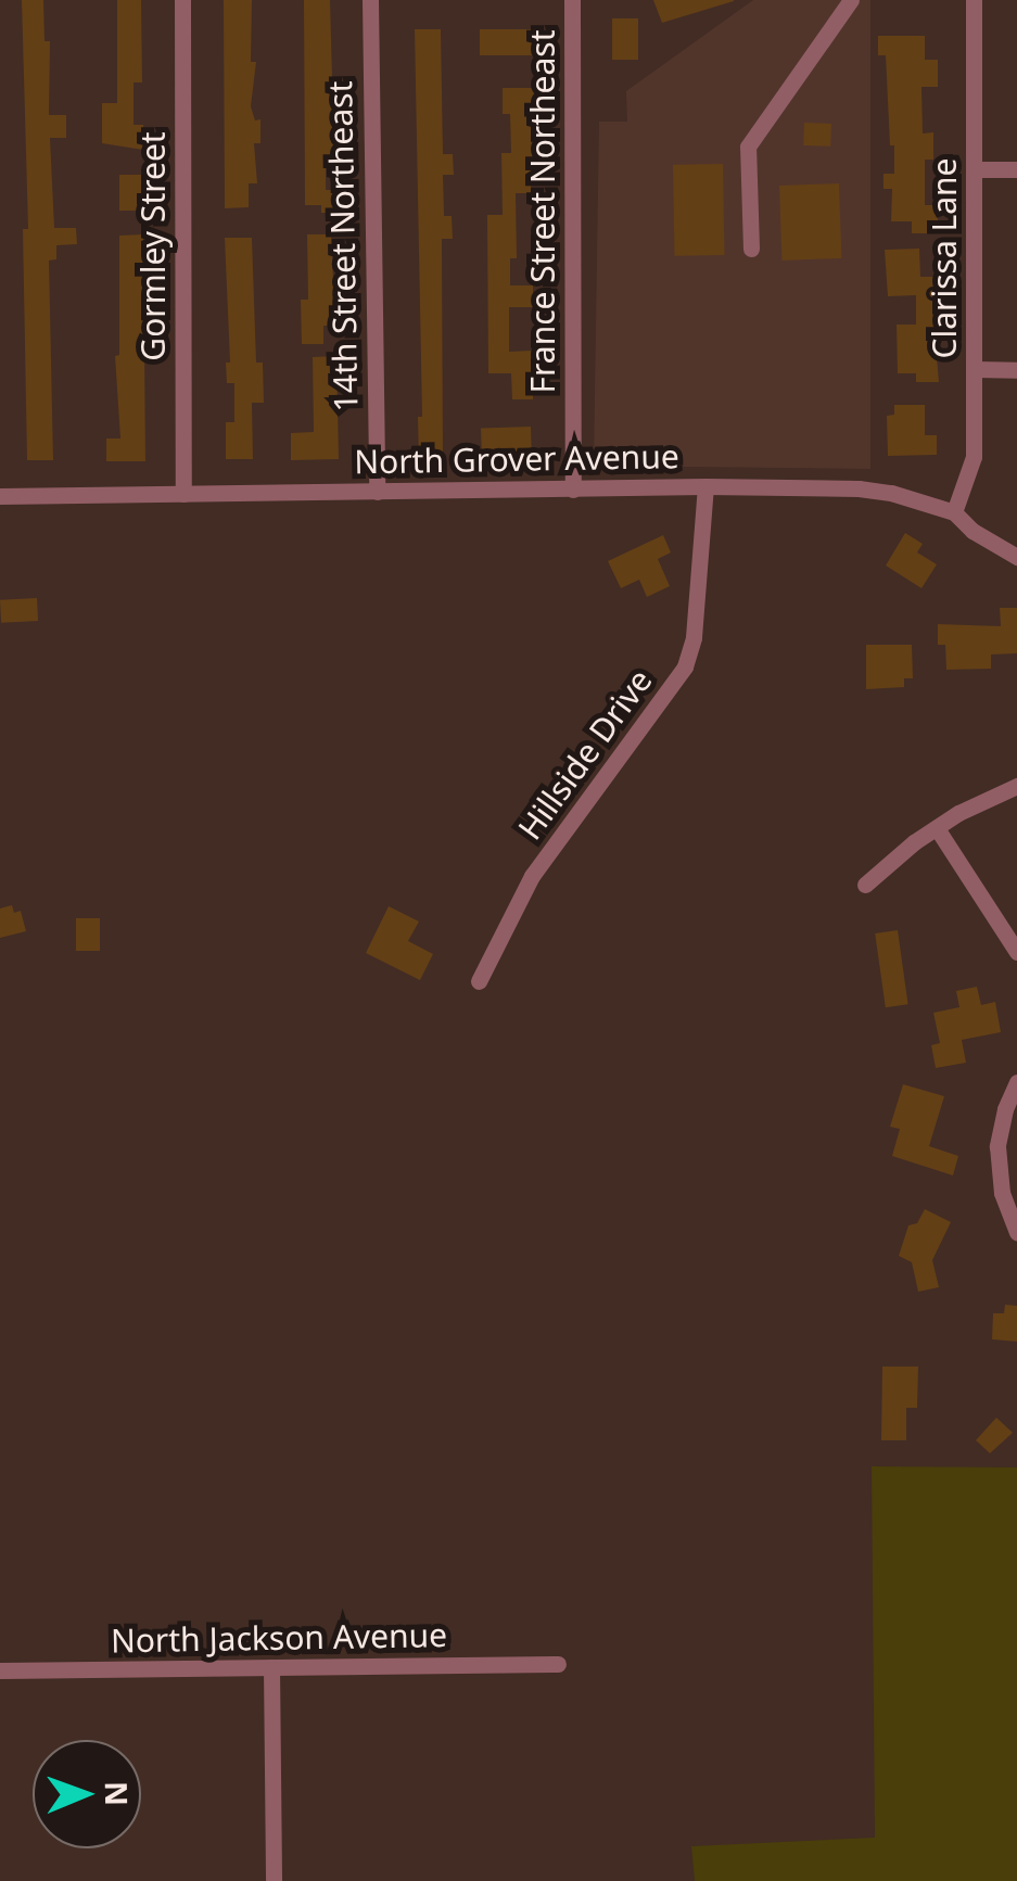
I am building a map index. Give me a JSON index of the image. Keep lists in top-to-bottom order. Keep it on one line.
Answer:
{"streets":{"street":["France Street Northeast","Gormley Street","14th Street Northeast","Clarissa Lane","North Grover Avenue","Hillside Drive","North Jackson Avenue"]},"crossings":[["France Street Northeast","North Grover Avenue"],["Gormley Street","North Grover Avenue"],["14th Street Northeast","North Grover Avenue"],["Clarissa Lane","North Grover Avenue"],["North Grover Avenue","Hillside Drive"]],"north":"right"}
